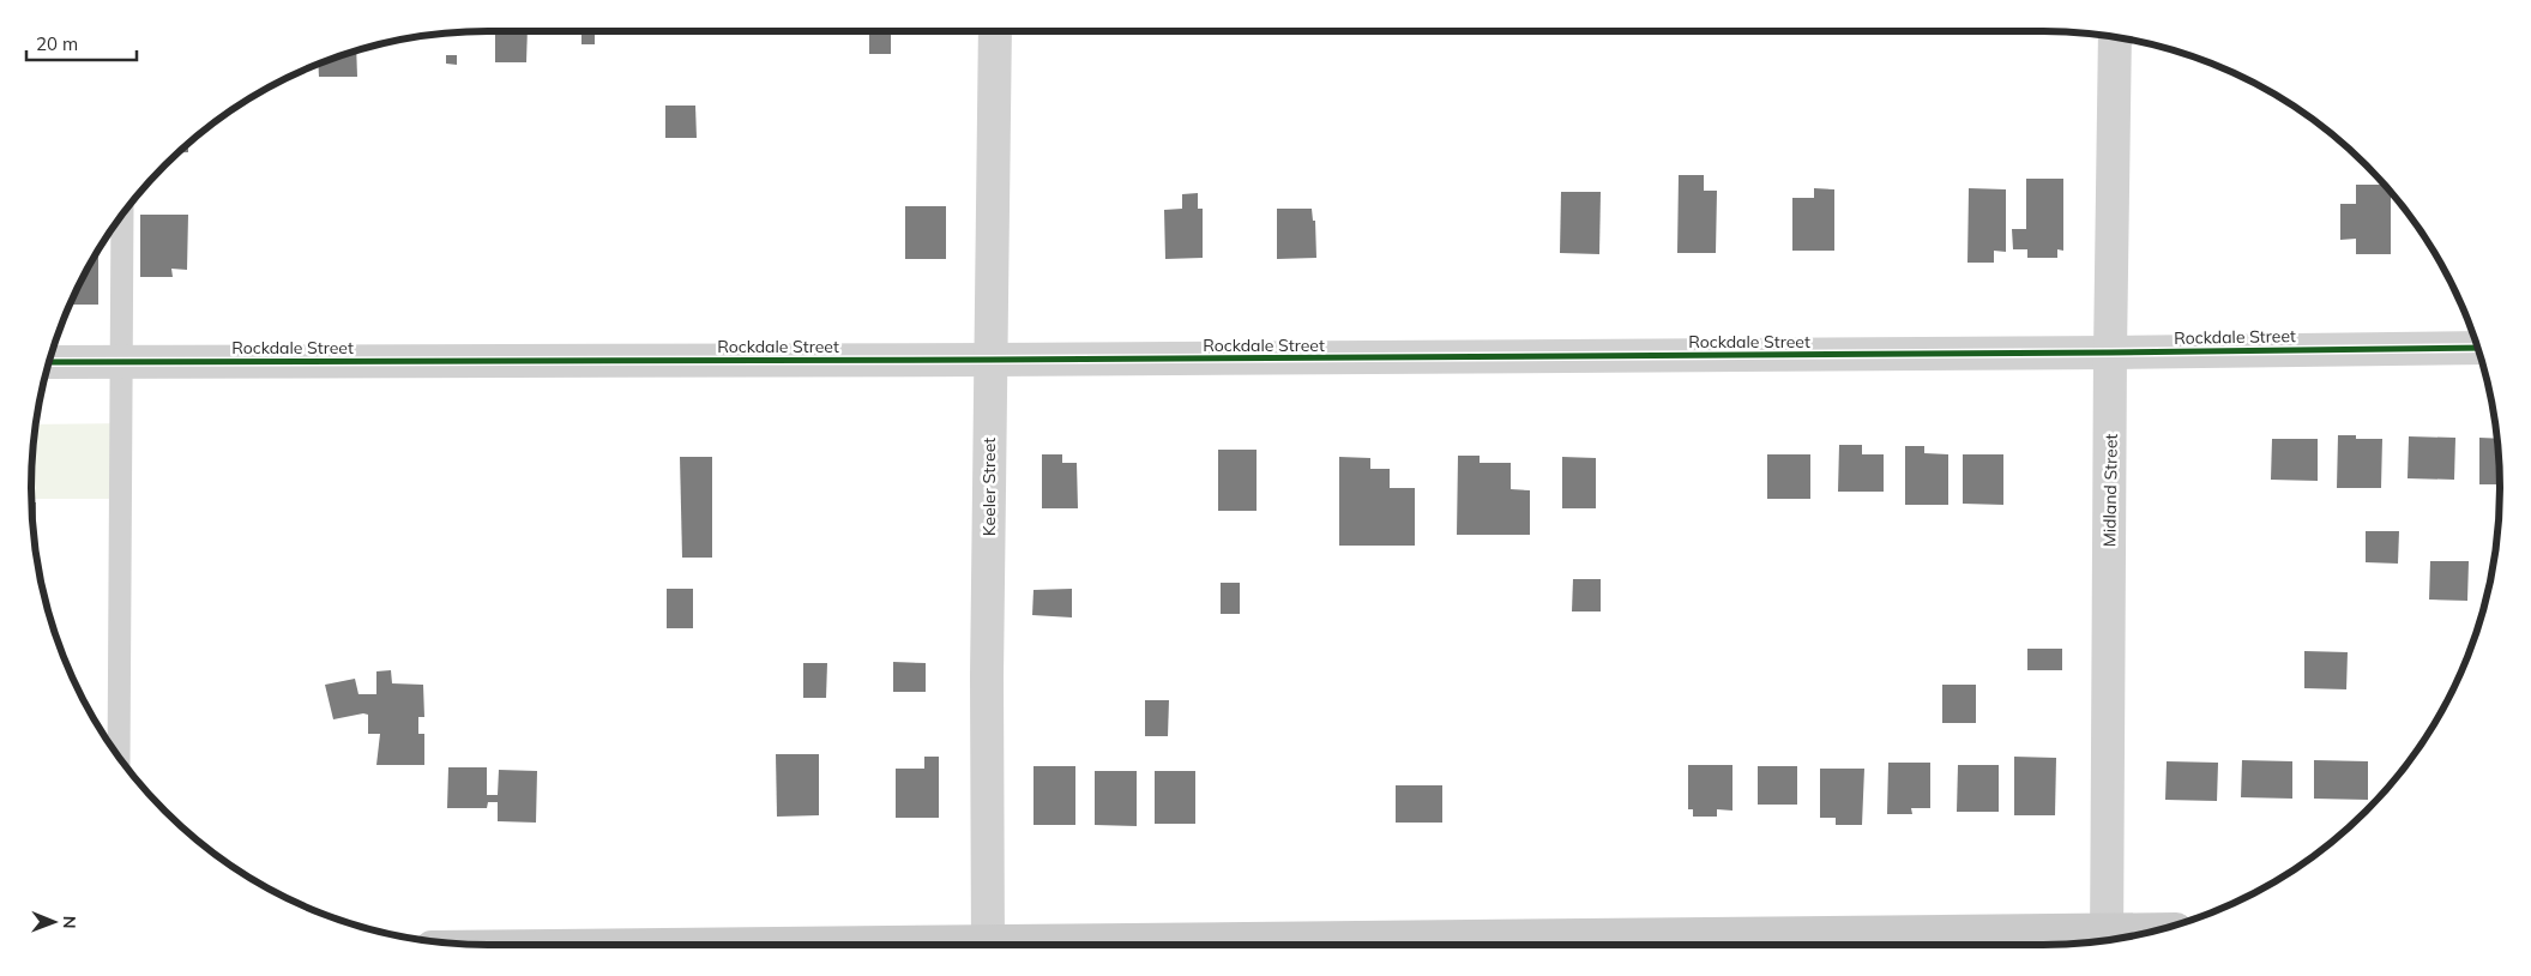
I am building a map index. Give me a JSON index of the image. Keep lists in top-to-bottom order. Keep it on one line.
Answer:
{"streets":{"street":["Rockdale Street","Keeler Street","Midland Street"]},"crossings":[["Rockdale Street","Keeler Street"],["Rockdale Street","Midland Street"]],"scale_bar":"20 m","north":"right"}
